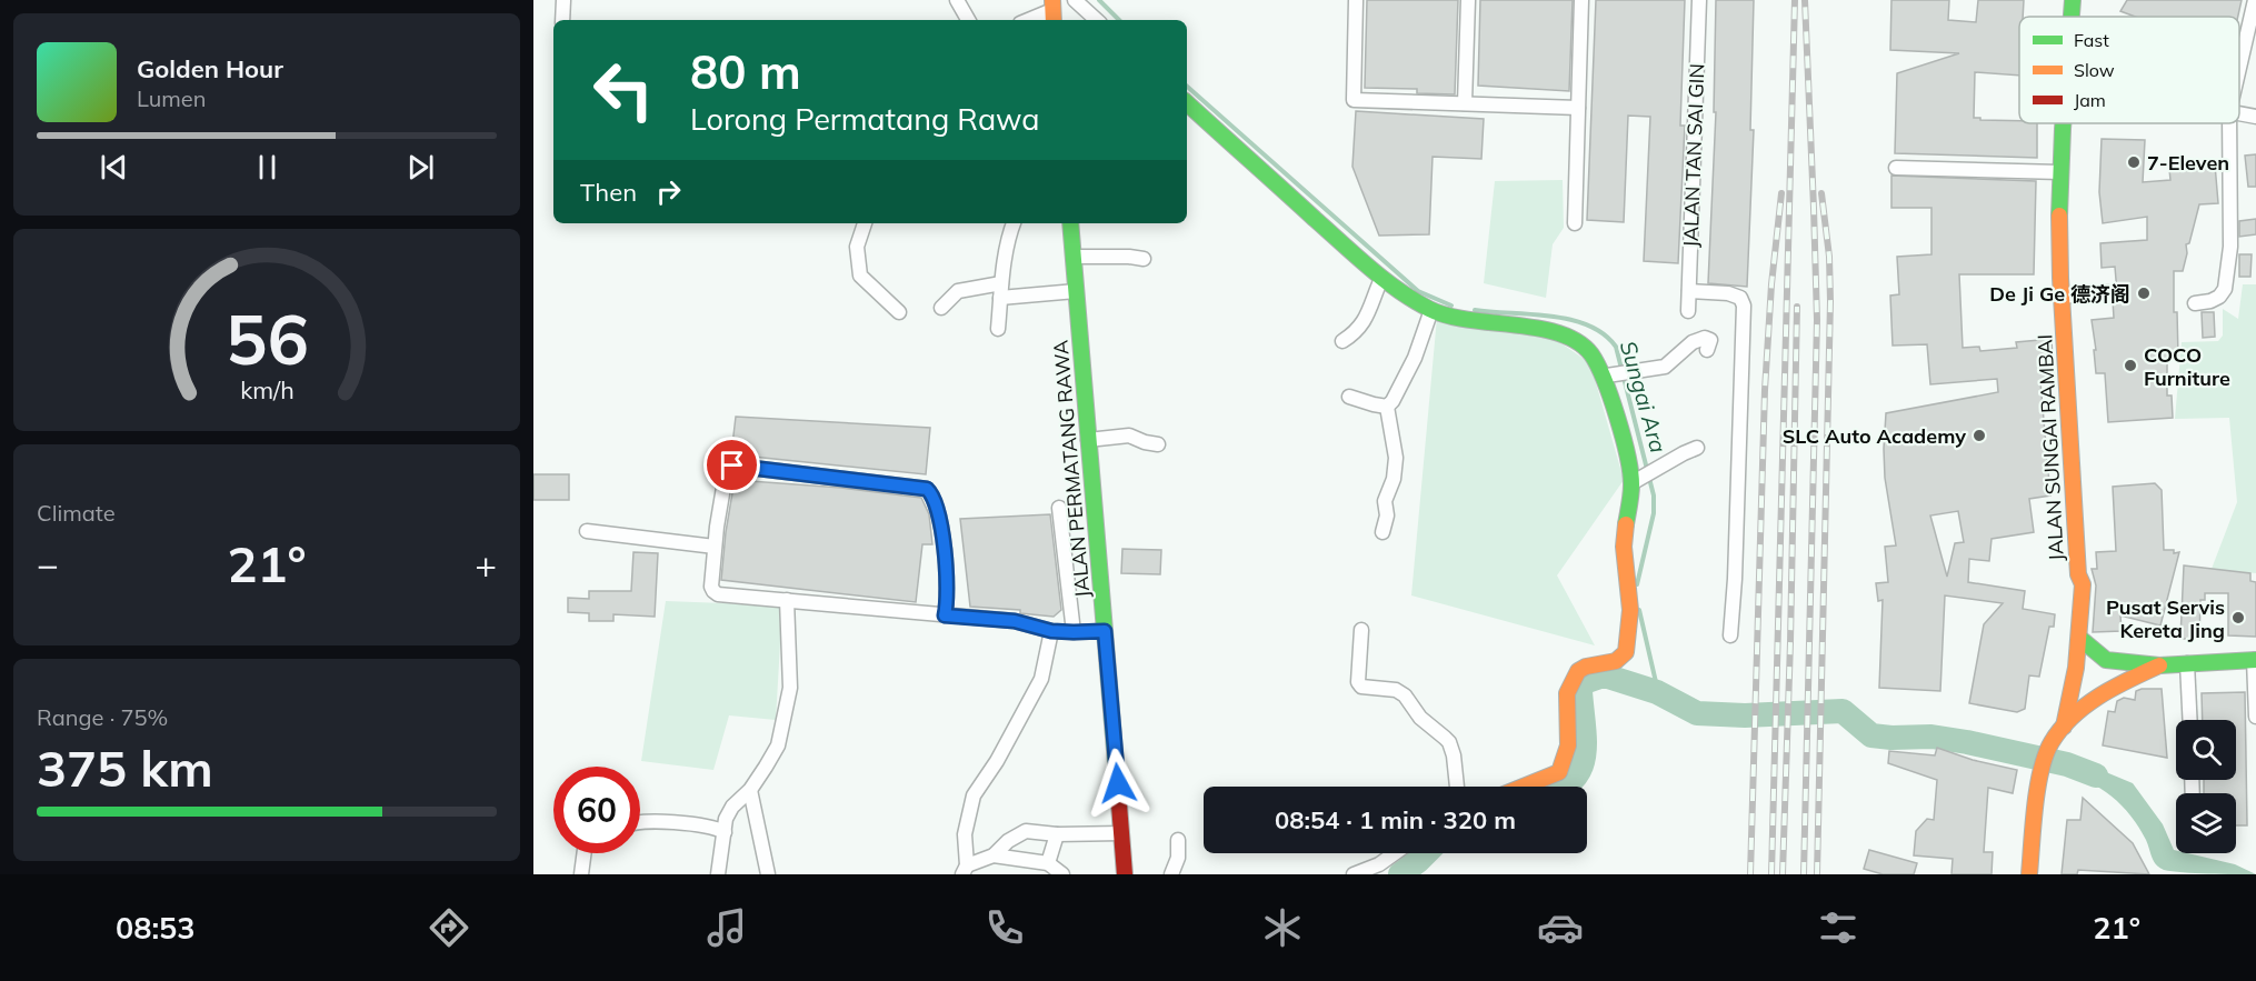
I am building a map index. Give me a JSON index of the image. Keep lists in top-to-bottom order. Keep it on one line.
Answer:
{"streets":{"main road":["JALAN SUNGAI RAMBAI","JALAN PERMATANG RAWA"],"street":["JALAN TAN SAI GIN"]},"water":["Sungai Ara"],"places":["7-Eleven","De Ji Ge 德济阁","COCO Furniture","SLC Auto Academy","Pusat Servis Kereta Jing"],"legend":["Fast","Slow","Jam"],"page":{"turn":["80 m","Lorong Permatang Rawa"],"song":["Golden Hour","Lumen"],"then":"Then","tile":["Climate",["Range · 75%","375 km"]],"heat":["−","21°","+"],"limit":"60","trip":"08:54 · 1 min · 320 m","tabs":["08:53","21°"],"gauge":["56","km/h"]}}
